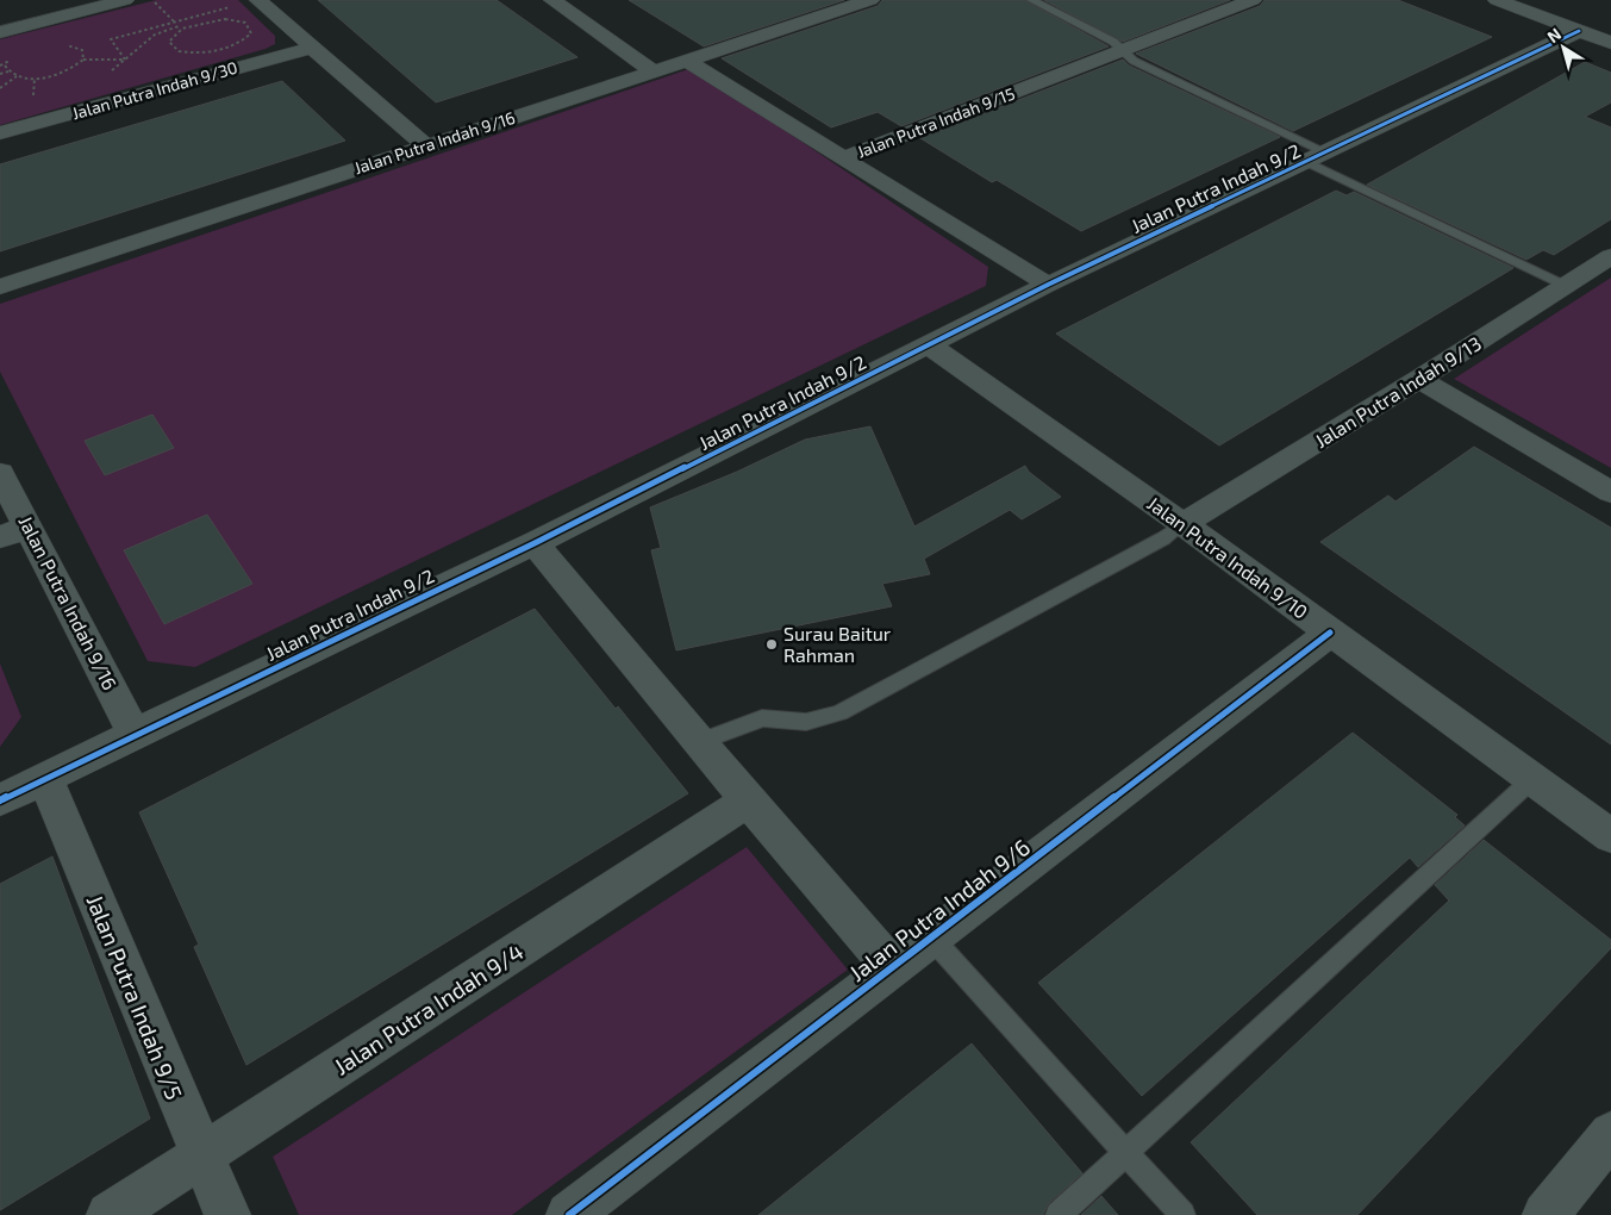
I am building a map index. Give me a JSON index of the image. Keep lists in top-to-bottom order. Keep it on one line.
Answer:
{"streets":{"street":["Jalan Putra Indah 9/30","Jalan Putra Indah 9/15","Jalan Putra Indah 9/16","Jalan Putra Indah 9/2","Jalan Putra Indah 9/13","Jalan Putra Indah 9/10","Jalan Putra Indah 9/6","Jalan Putra Indah 9/5","Jalan Putra Indah 9/4"]},"crossings":[["Jalan Putra Indah 9/15","Jalan Putra Indah 9/2"],["Jalan Putra Indah 9/16","Jalan Putra Indah 9/2"],["Jalan Putra Indah 9/2","Jalan Putra Indah 9/10"],["Jalan Putra Indah 9/2","Jalan Putra Indah 9/5"],["Jalan Putra Indah 9/13","Jalan Putra Indah 9/10"],["Jalan Putra Indah 9/10","Jalan Putra Indah 9/6"],["Jalan Putra Indah 9/5","Jalan Putra Indah 9/4"]],"places":["Surau Baitur Rahman"],"north":"top left"}
